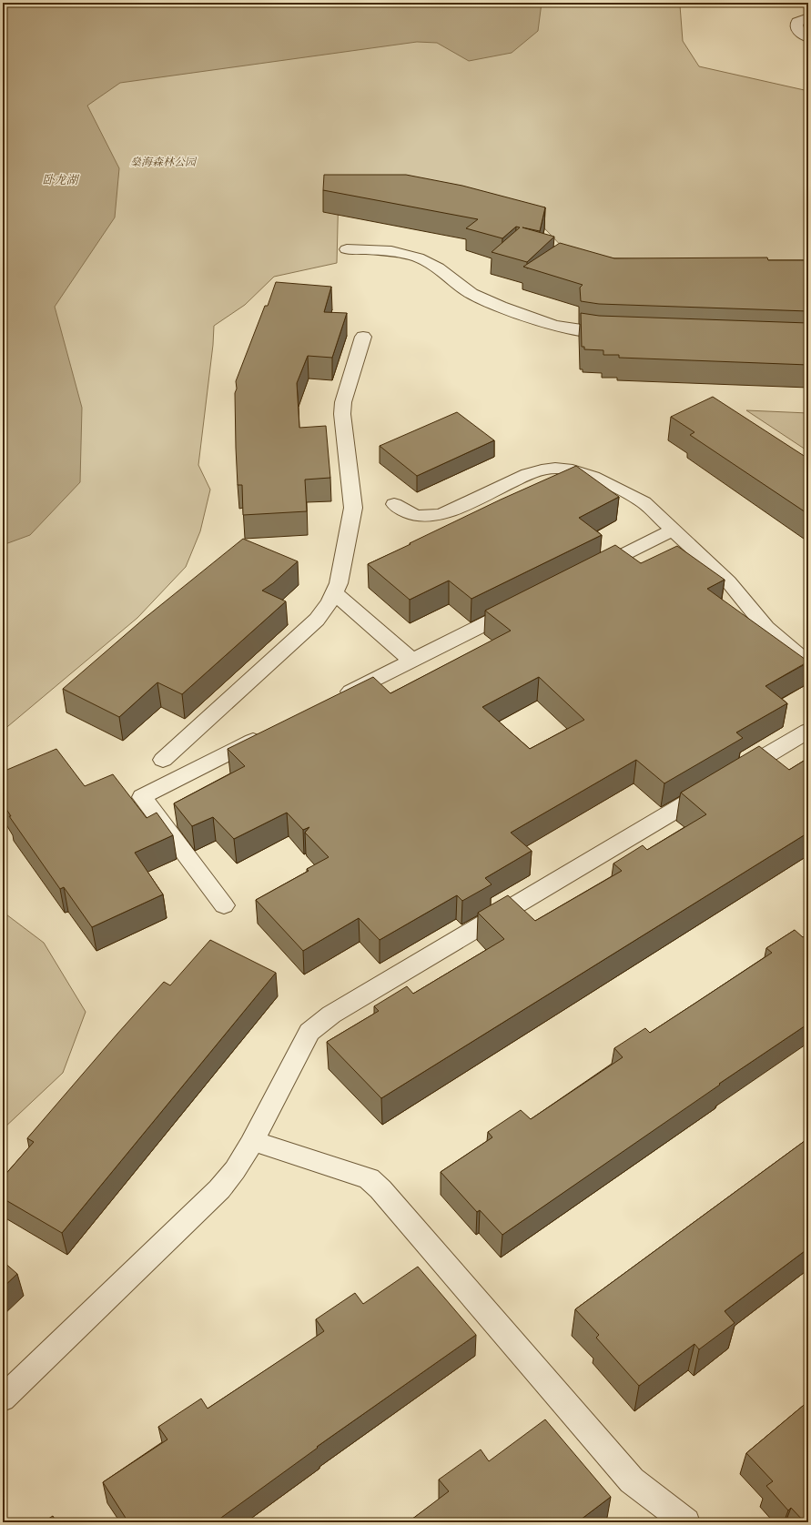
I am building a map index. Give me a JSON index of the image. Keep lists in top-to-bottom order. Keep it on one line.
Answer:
{"water":["卧龙湖"],"parks":["燊海森林公园"]}
